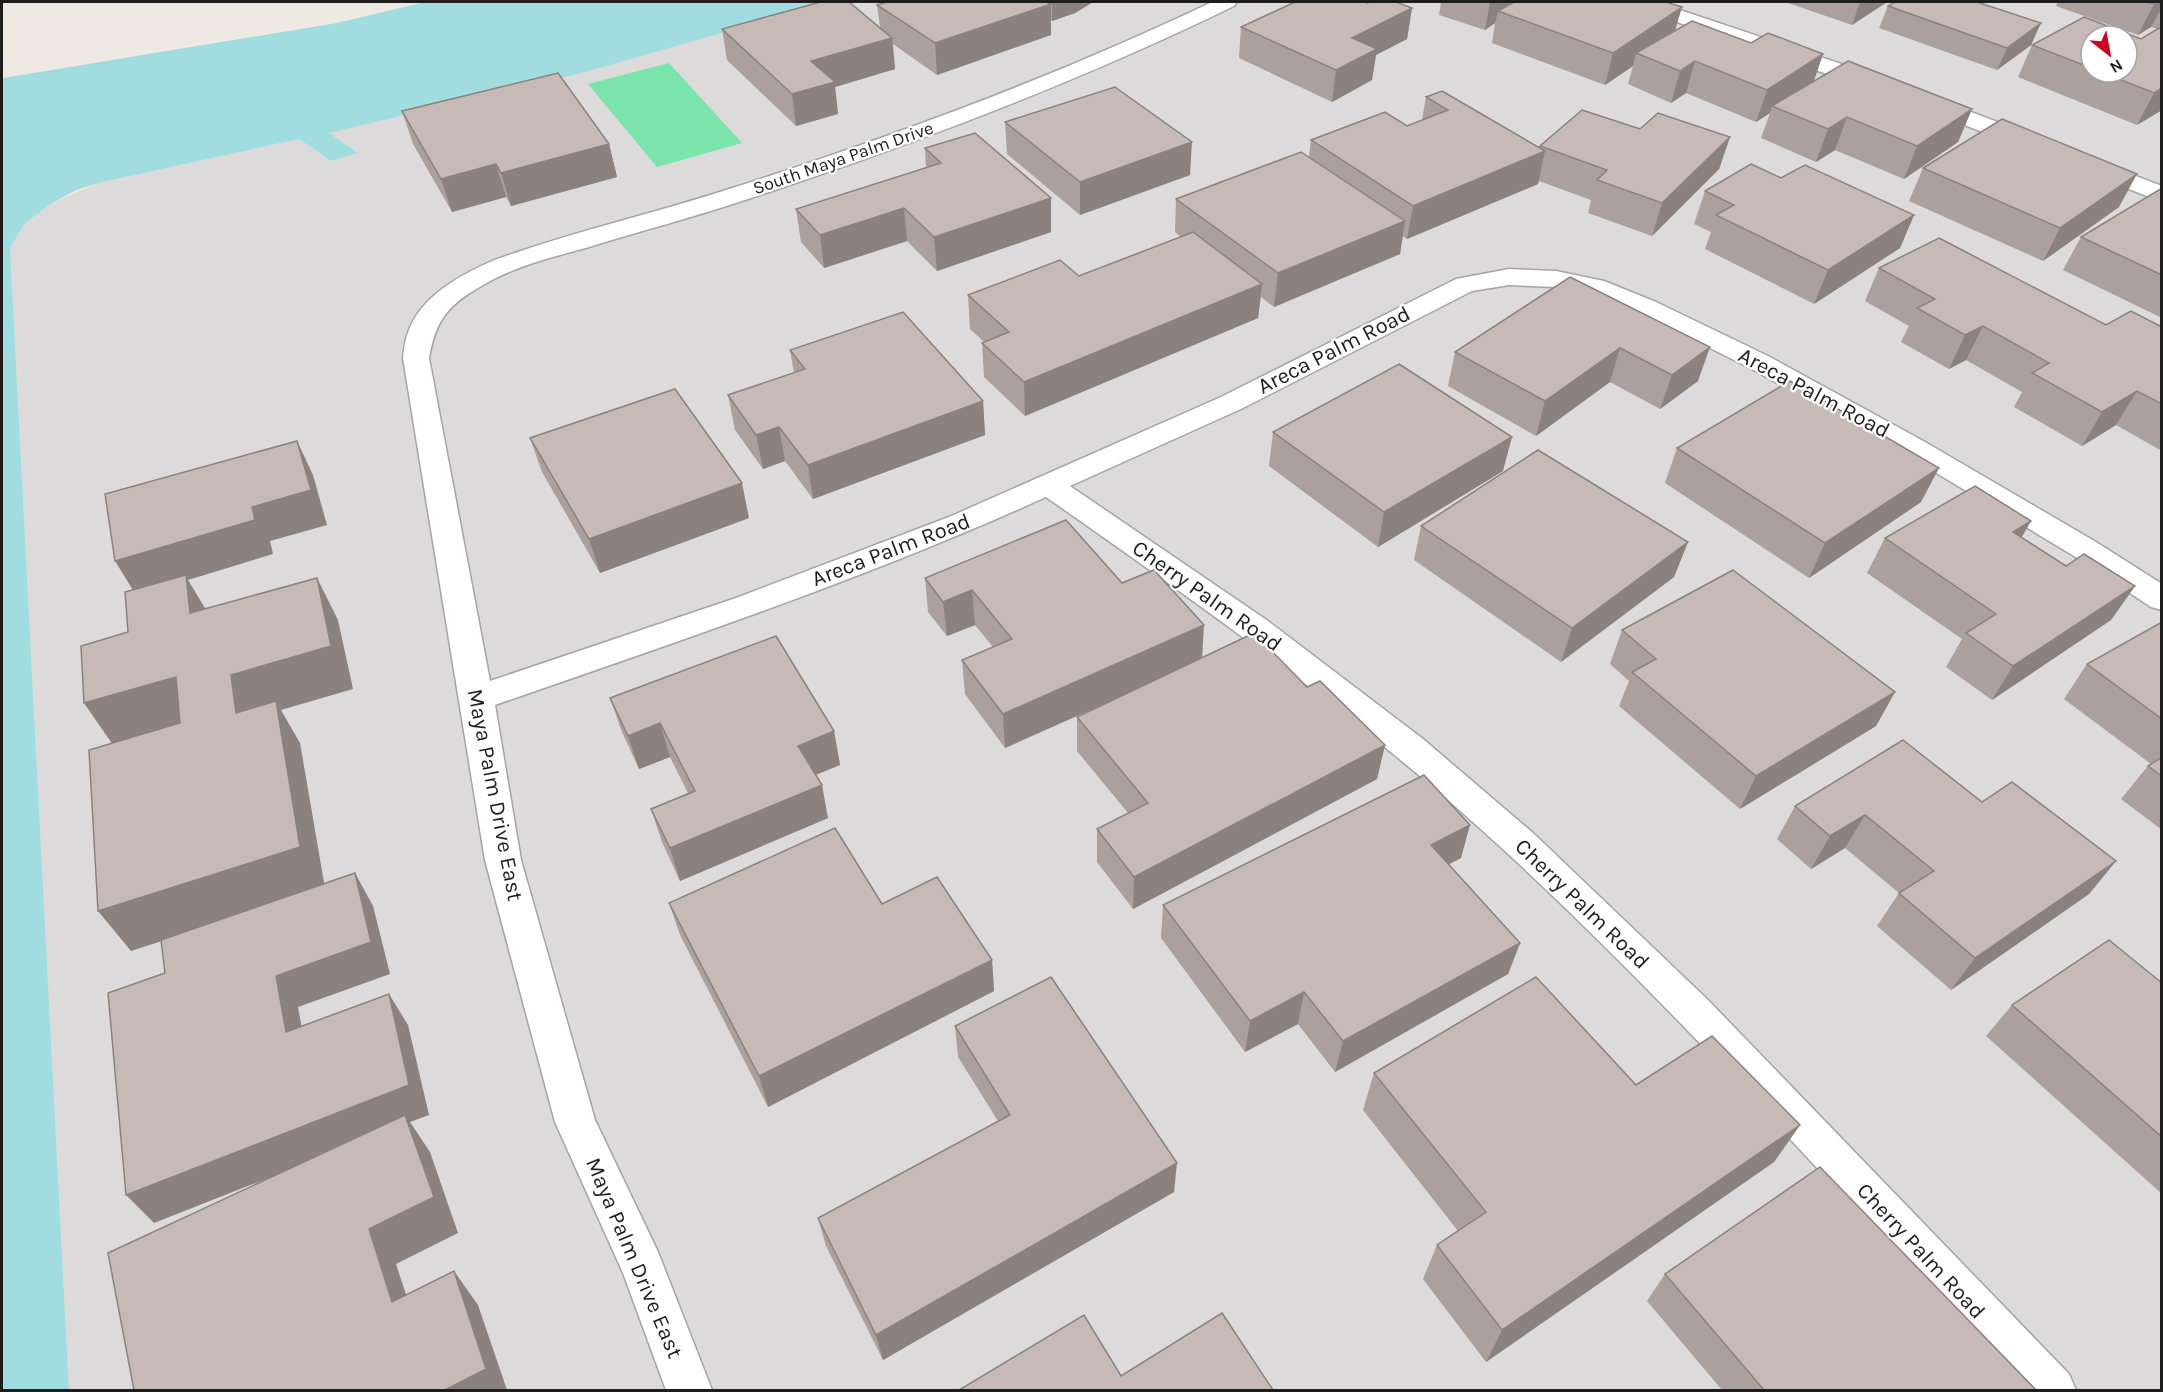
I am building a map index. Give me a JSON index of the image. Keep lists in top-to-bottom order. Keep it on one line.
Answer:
{"streets":{"street":["South Maya Palm Drive","Areca Palm Road","Cherry Palm Road","Maya Palm Drive East"]},"crossings":[["South Maya Palm Drive","Maya Palm Drive East"],["Areca Palm Road","Cherry Palm Road"],["Areca Palm Road","Maya Palm Drive East"]],"north":"bottom right"}
